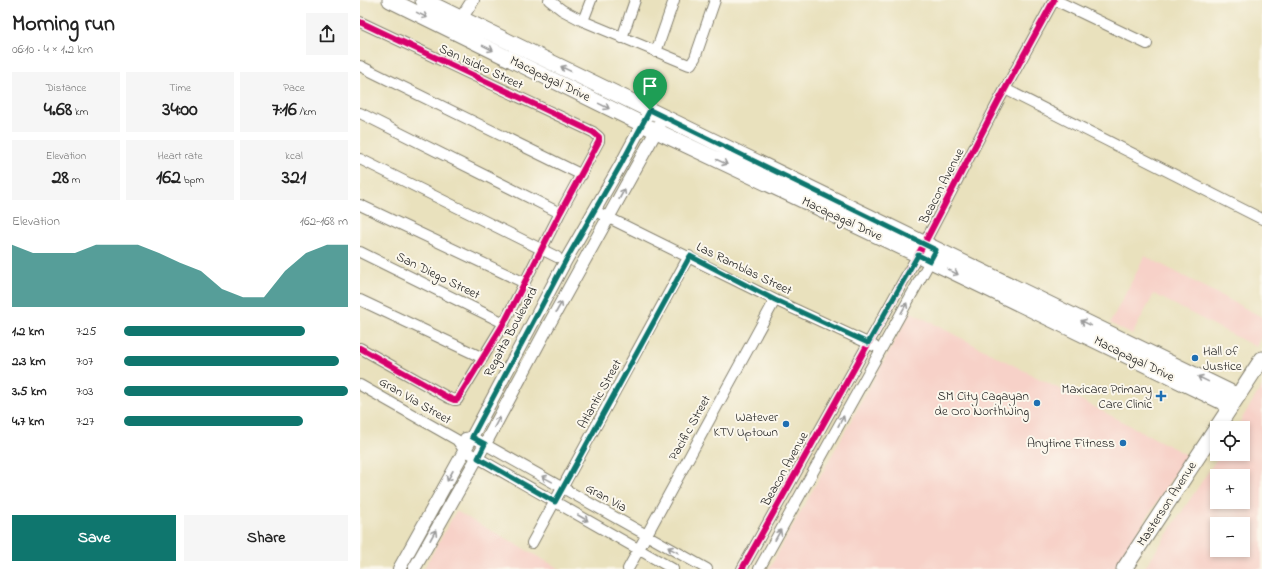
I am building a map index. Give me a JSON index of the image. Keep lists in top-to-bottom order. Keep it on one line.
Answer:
{"streets":{"main road":["Macapagal Drive","Masterson Avenue"],"street":["San Isidro Street","Beacon Avenue","Las Ramblas Street","San Diego Street","Regatta Boulevard","Atlantic Street","Gran Via Street","Pacific Street","Gran Via"]},"crossings":[["Macapagal Drive","Beacon Avenue"],["Macapagal Drive","Regatta Boulevard"],["Macapagal Drive","Masterson Avenue"],["Beacon Avenue","Las Ramblas Street"],["Las Ramblas Street","Regatta Boulevard"],["Las Ramblas Street","Atlantic Street"],["Las Ramblas Street","Pacific Street"],["Regatta Boulevard","Gran Via Street"],["Regatta Boulevard","Gran Via"],["Atlantic Street","Gran Via"],["Gran Via Street","Gran Via"],["Pacific Street","Gran Via"]],"places":{"other":["Hall of Justice","SM City Cagayan de Oro NorthWing","Watever KTV Uptown","Anytime Fitness"],"health":["Maxicare Primary Care Clinic"]},"page":{"heading":["Morning run","06:10 · 4 × 1.2 km"],"stats":[["Distance","4.68 km"],["Time","34:00"],["Pace","7:16 /km"],["Elevation","28 m"],["Heart rate","162 bpm"],["kcal","321"]],"chart":["Elevation","162–168 m"],"list":[{"name":"1.2 km","note":"7:25"},{"name":"2.3 km","note":"7:07"},{"name":"3.5 km","note":"7:03"},{"name":"4.7 km","note":"7:27"}],"map_buttons":["+","−"],"buttons":["Save","Share"]}}
